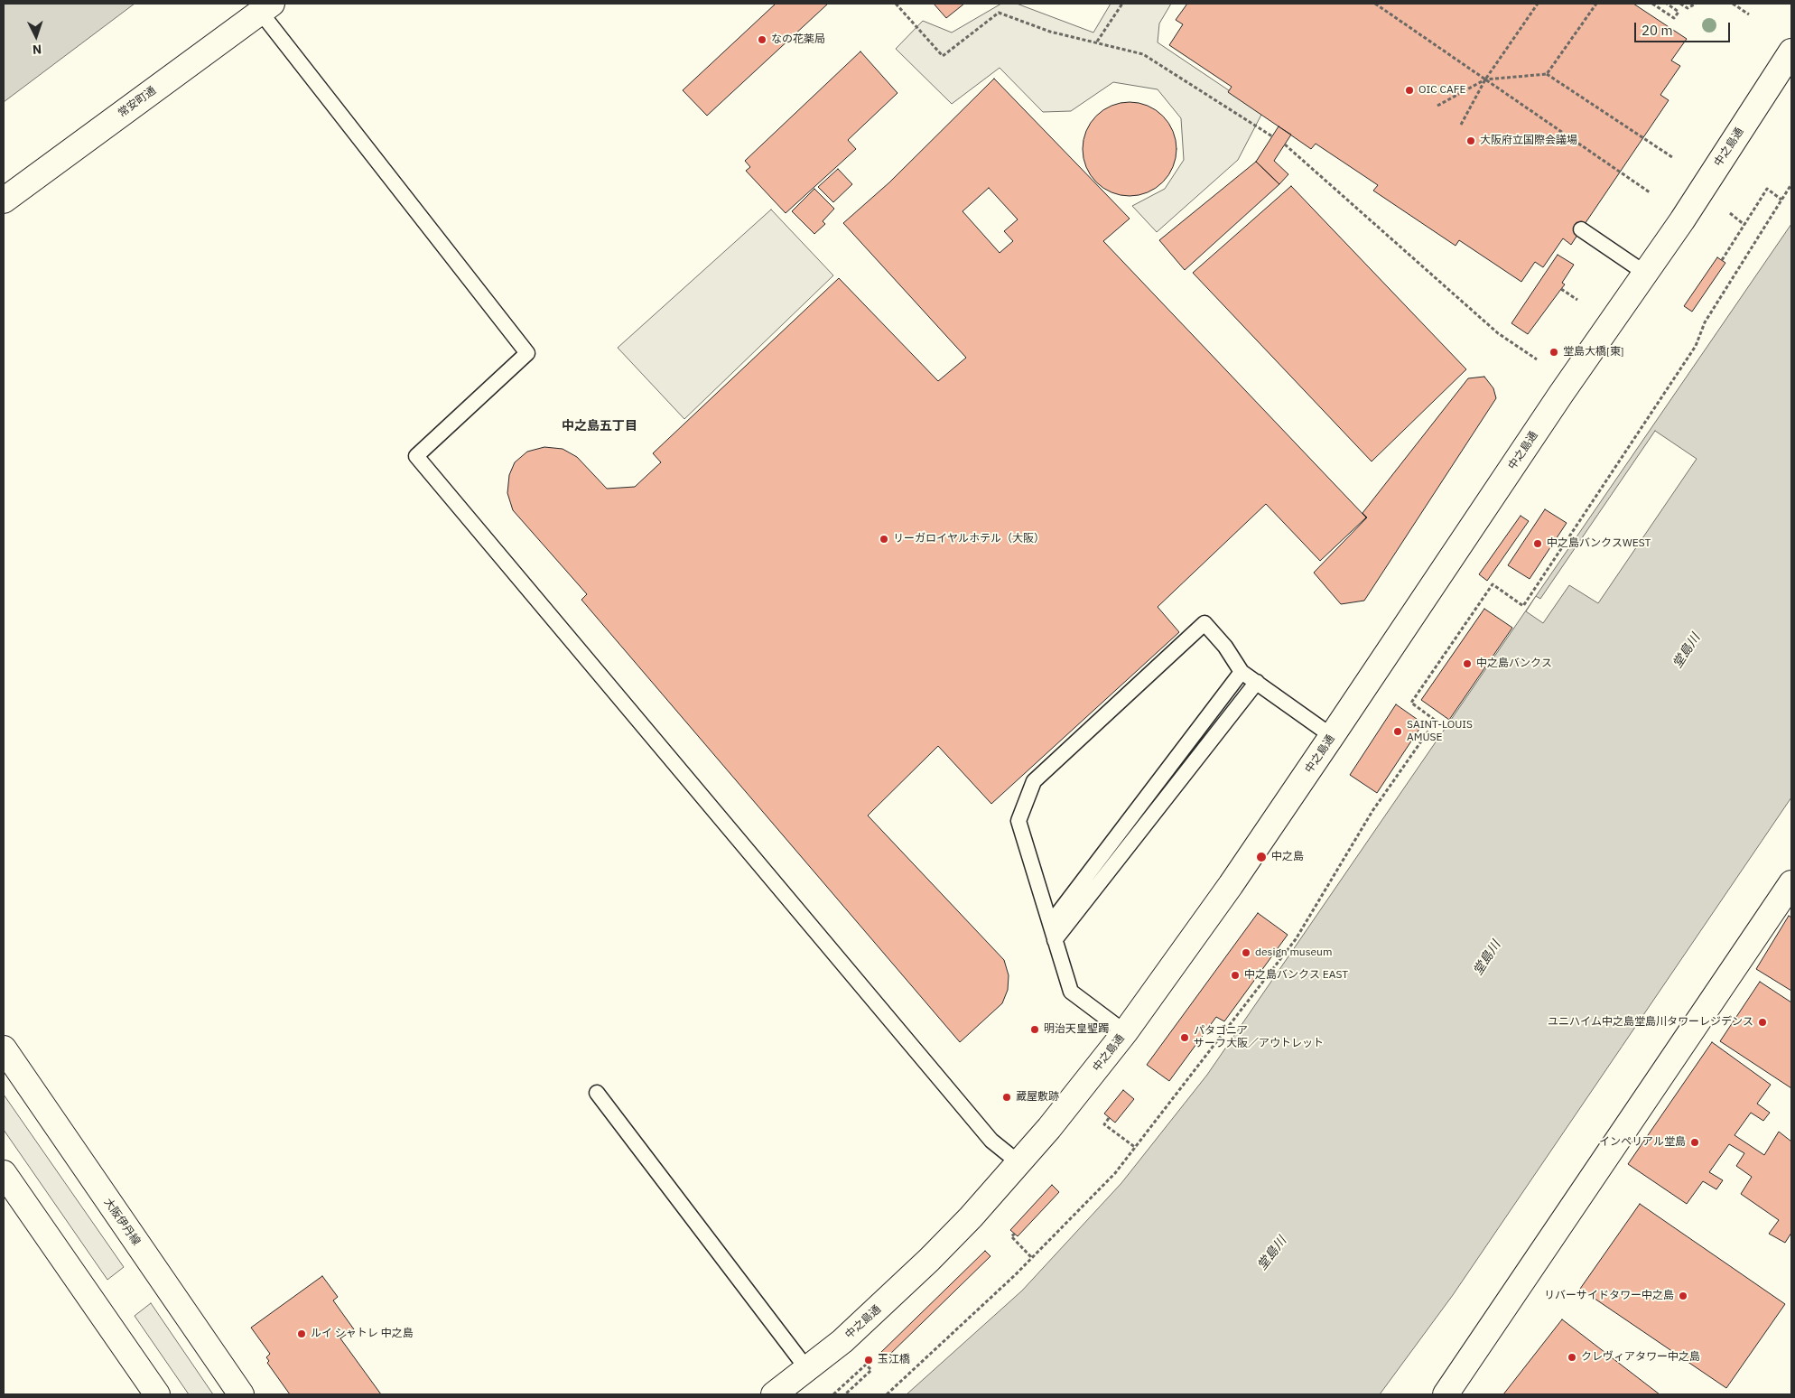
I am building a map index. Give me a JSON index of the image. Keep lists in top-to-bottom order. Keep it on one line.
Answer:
{"streets":{"street":["常安町通","中之島通","大阪伊丹線"]},"districts":["中之島五丁目"],"water":["堂島川"],"places":["なの花薬局","OIC CAFE","大阪府立国際会議場","堂島大橋[東]","リーガロイヤルホテル（大阪）","中之島バンクスWEST","中之島バンクス","SAINT-LOUIS AMUSE","中之島","design museum","中之島バンクス EAST","ユニハイム中之島堂島川タワーレジデンス","明治天皇聖躅","パタゴニア サーフ大阪／アウトレット","蔵屋敷跡","インペリアル堂島","リバーサイドタワー中之島","ルイ シャトレ 中之島","クレヴィアタワー中之島","玉江橋"],"scale_bar":"20 m","north":"bottom"}
